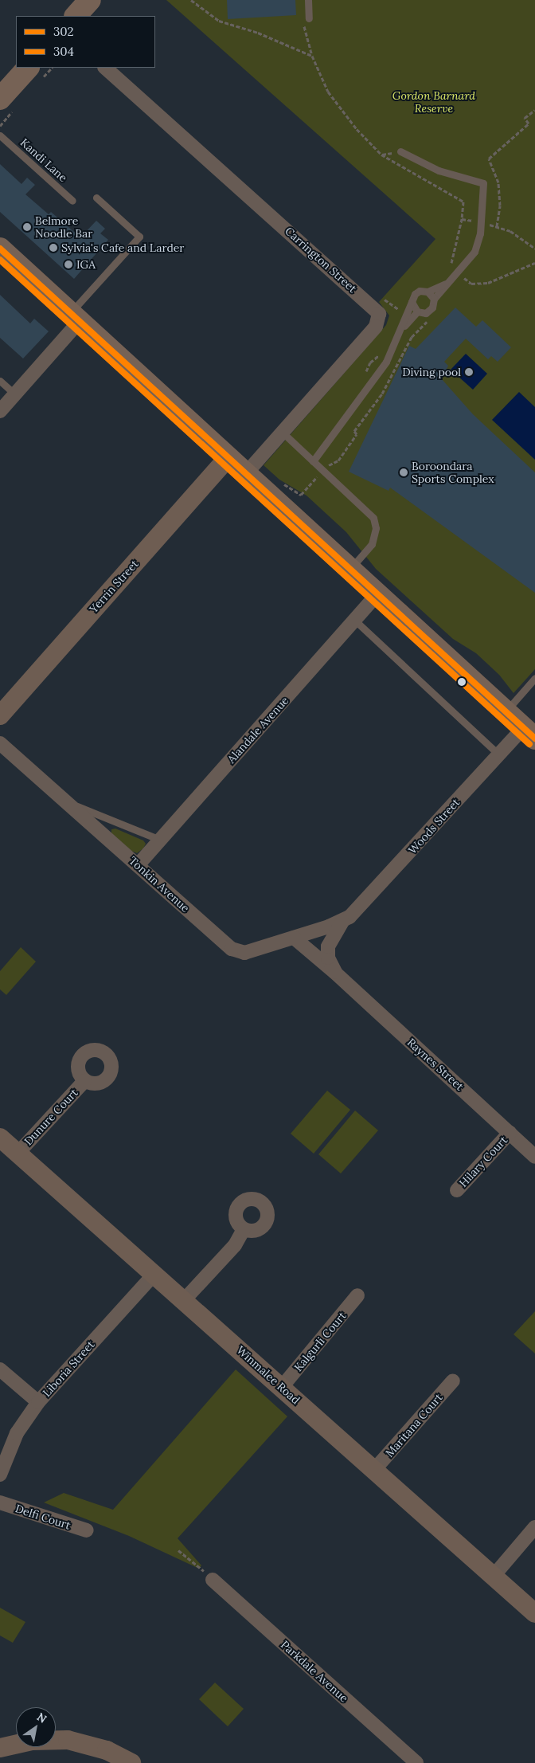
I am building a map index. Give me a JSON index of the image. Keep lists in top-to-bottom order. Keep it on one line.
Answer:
{"streets":{"street":["Carrington Street","Yerrin Street","Alandale Avenue","Woods Street","Tonkin Avenue","Raynes Street","Dunure Court","Hilary Court","Kalgurli Court","Liboria Street","Winmalee Road","Maritana Court","Delfi Court","Parkdale Avenue"],"lane":["Kandi Lane"]},"crossings":[["Alandale Avenue","Tonkin Avenue"],["Woods Street","Tonkin Avenue"],["Woods Street","Raynes Street"],["Tonkin Avenue","Raynes Street"],["Raynes Street","Hilary Court"],["Dunure Court","Winmalee Road"],["Kalgurli Court","Winmalee Road"],["Liboria Street","Winmalee Road"],["Winmalee Road","Maritana Court"]],"parks":["Gordon Barnard Reserve"],"places":["Belmore Noodle Bar","Sylvia's Cafe and Larder","IGA","Diving pool","Boroondara Sports Complex"],"lines":["transit line 302","transit line 304"],"legend":["302","304"],"north":"top right"}
